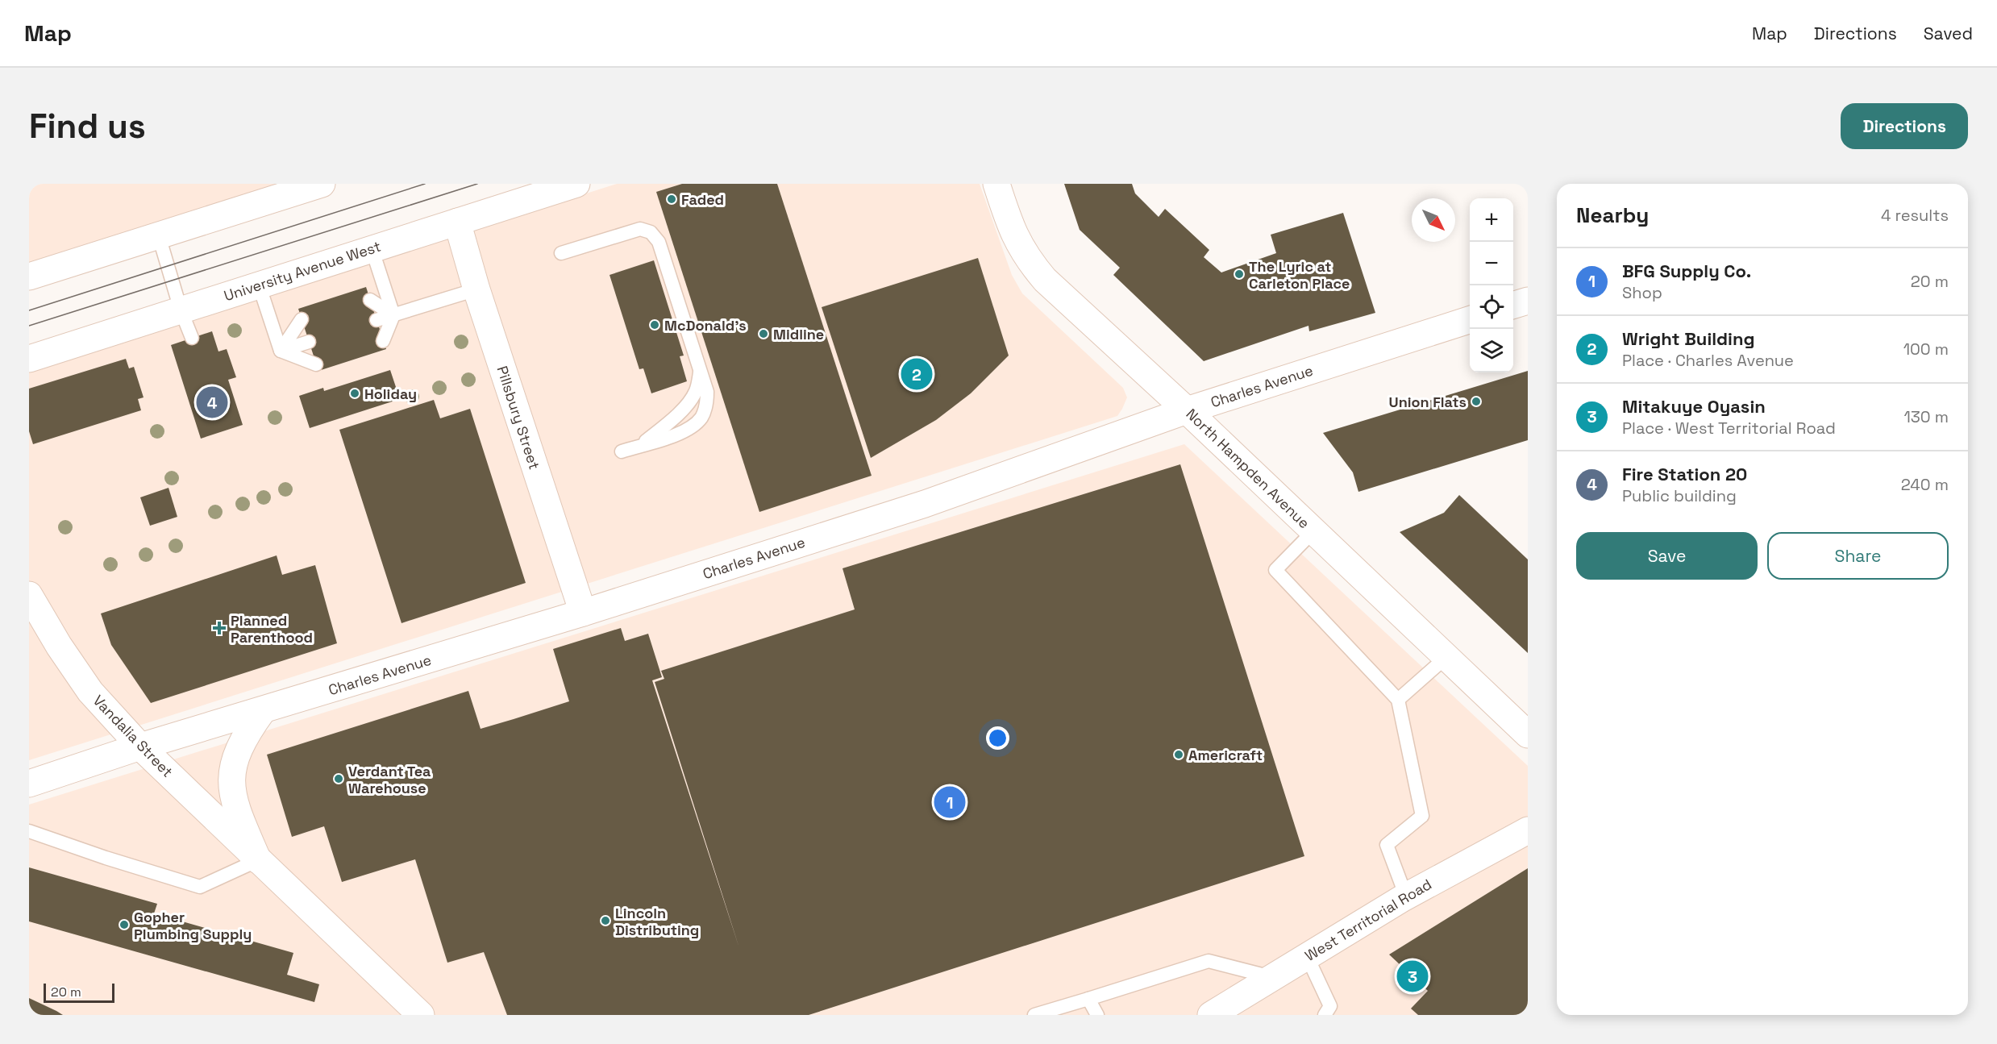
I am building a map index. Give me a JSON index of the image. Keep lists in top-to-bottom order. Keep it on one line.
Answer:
{"streets":{"street":["University Avenue West","Charles Avenue","Pillsbury Street","North Hampden Avenue","Vandalia Street","West Territorial Road"]},"crossings":[["University Avenue West","Pillsbury Street"],["Charles Avenue","Pillsbury Street"],["Charles Avenue","North Hampden Avenue"],["Charles Avenue","Vandalia Street"]],"places":{"other":["Faded","The Lyric at Carleton Place","McDonald's","Midline","Holiday","Union Flats","Americraft","Verdant Tea Warehouse","Lincoln Distributing","Gopher Plumbing Supply"],"health":["Planned Parenthood"]},"scale_bar":"20 m","north":"bottom right","page":{"header":"Map","nav":["Map","Directions","Saved"],"buttons":["Directions",["Save","Share"]],"title":"Find us","heading":["Nearby","4 results"],"map_buttons":["+","−"],"list":[{"mark":"1","name":"BFG Supply Co.","note":"Shop","value":"20 m"},{"mark":"2","name":"Wright Building","note":"Place · Charles Avenue","value":"100 m"},{"mark":"3","name":"Mitakuye Oyasin","note":"Place · West Territorial Road","value":"130 m"},{"mark":"4","name":"Fire Station 20","note":"Public building","value":"240 m"}],"pins":["2","4","1","3"],"scale":"20 m"}}
